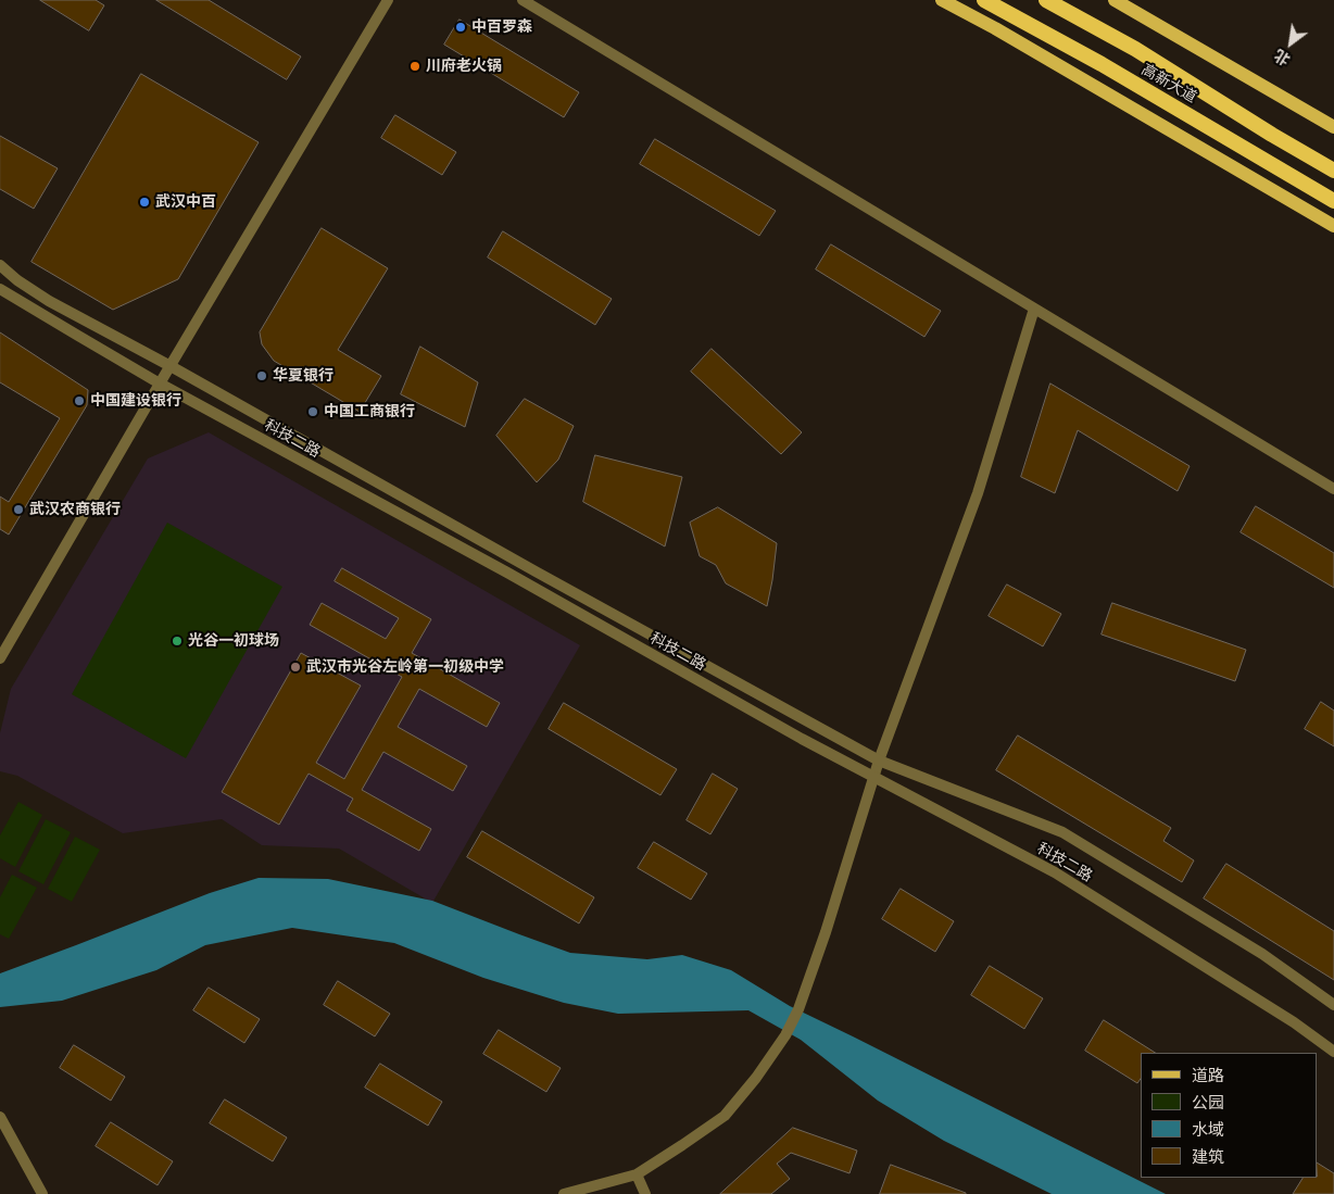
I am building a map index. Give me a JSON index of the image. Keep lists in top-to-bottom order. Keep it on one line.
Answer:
{"streets":{"highway":["高新大道"],"street":["科技二路"]},"places":["中百罗森","川府老火锅","武汉中百","华夏银行","中国建设银行","中国工商银行","武汉农商银行","光谷一初球场","武汉市光谷左岭第一初级中学"],"legend":["道路","公园","水域","建筑"],"north":"bottom left"}
